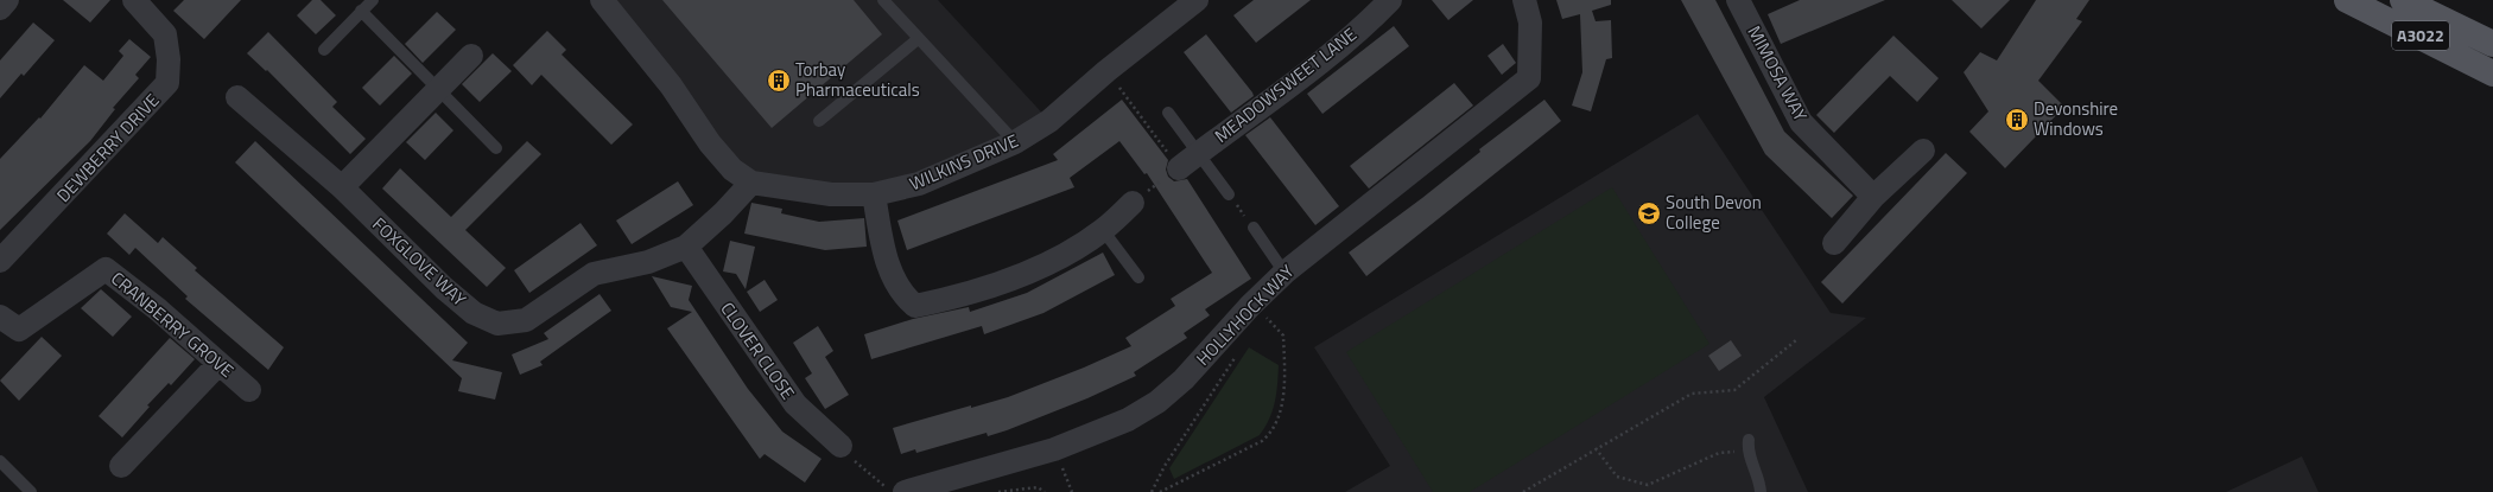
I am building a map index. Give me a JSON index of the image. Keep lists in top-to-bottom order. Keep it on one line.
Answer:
{"streets":{"main road":["A3022"],"street":["MIMOSA WAY","MEADOWSWEET LANE","DEWBERRY DRIVE","WILKINS DRIVE","FOXGLOVE WAY","HOLLYHOCK WAY","CRANBERRY GROVE","CLOVER CLOSE"]},"crossings":[["WILKINS DRIVE","FOXGLOVE WAY"],["FOXGLOVE WAY","CLOVER CLOSE"]],"places":{"building":["Torbay Pharmaceuticals","Devonshire Windows"],"school or university":["South Devon College"]}}
